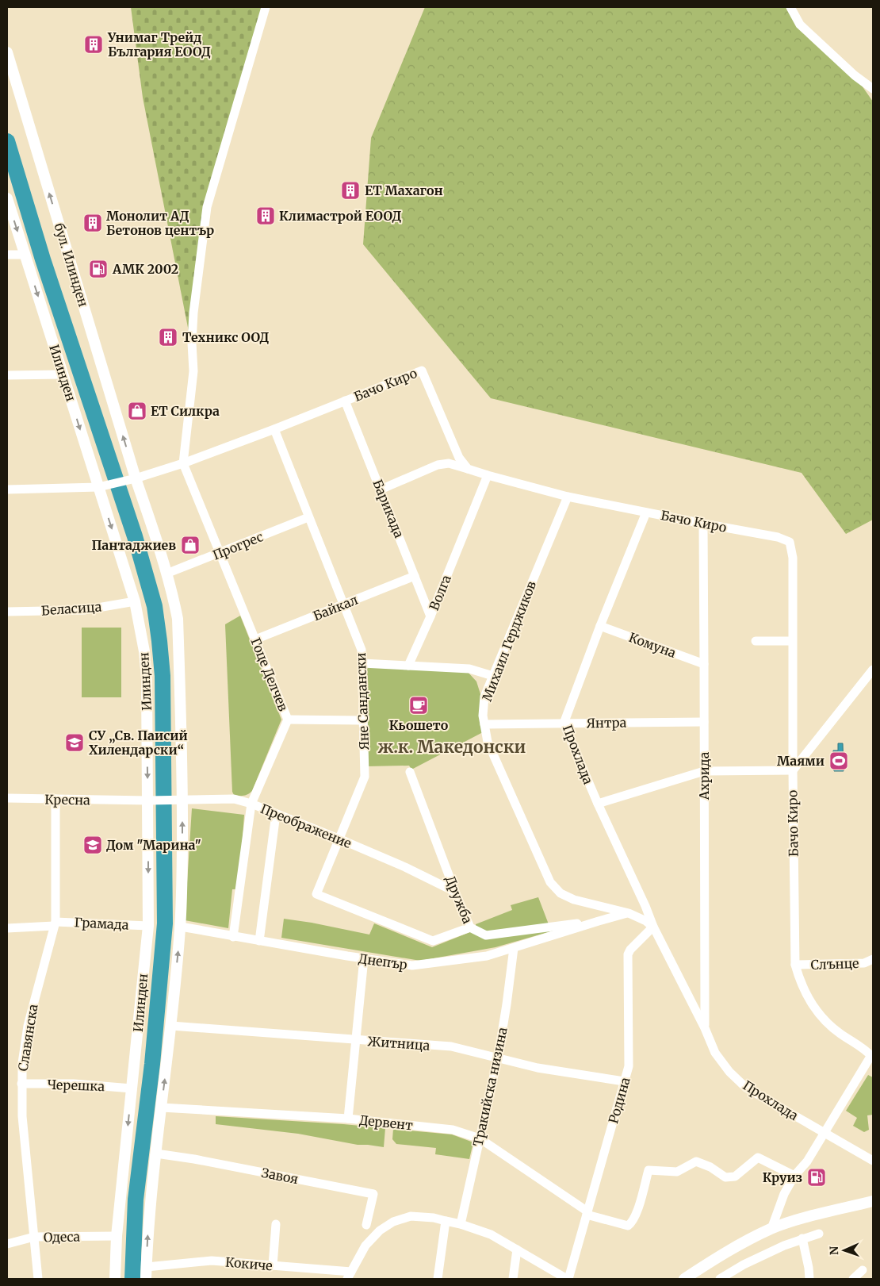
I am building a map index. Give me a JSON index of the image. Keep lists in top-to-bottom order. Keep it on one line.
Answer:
{"streets":{"main road":["бул. Илинден","Илинден"],"street":["Бачо Киро","Барикада","Прогрес","Волга","Байкал","Беласица","Михаил Герджиков","Комуна","Гоце Делчев","Яне Сандански","Янтра","Прохлада","Ахрида","Кресна","Преображение","Дружба","Грамада","Днепър","Слънце","Славянска","Житница","Черешка","Тракийска низина","Родина","Дервент","Завоя","Одеса","Кокиче"]},"crossings":[["бул. Илинден","Бачо Киро"],["Илинден","Бачо Киро"],["Илинден","Беласица"],["Илинден","Кресна"],["Илинден","Преображение"],["Илинден","Грамада"],["Илинден","Черешка"],["Илинден","Одеса"],["Бачо Киро","Барикада"],["Бачо Киро","Волга"],["Бачо Киро","Михаил Герджиков"],["Бачо Киро","Гоце Делчев"],["Бачо Киро","Яне Сандански"],["Бачо Киро","Прохлада"],["Бачо Киро","Ахрида"],["Бачо Киро","Слънце"],["Барикада","Волга"],["Барикада","Байкал"],["Прогрес","Гоце Делчев"],["Прогрес","Яне Сандански"],["Байкал","Гоце Делчев"],["Байкал","Яне Сандански"],["Михаил Герджиков","Янтра"],["Михаил Герджиков","Днепър"],["Комуна","Прохлада"],["Комуна","Ахрида"],["Гоце Делчев","Преображение"],["Гоце Делчев","Днепър"],["Яне Сандански","Преображение"],["Яне Сандански","Дружба"],["Янтра","Прохлада"],["Янтра","Ахрида"],["Прохлада","Ахрида"],["Прохлада","Родина"],["Кресна","Преображение"],["Кресна","Славянска"],["Преображение","Дружба"],["Дружба","Днепър"],["Грамада","Славянска"],["Днепър","Тракийска низина"],["Славянска","Черешка"],["Славянска","Одеса"],["Житница","Тракийска низина"],["Житница","Родина"],["Тракийска низина","Дервент"],["Родина","Дервент"]],"one_way":["бул. Илинден"],"districts":["ж.к. Македонски"],"places":{"building":["Унимаг Трейд България ЕООД","ЕТ Махагон","Климастрой ЕООД","Монолит АД Бетонов център","Техникс ООД"],"fuel station":["АМК 2002","Круиз"],"shop":["ЕТ Силкра","Пантаджиев"],"cafe":["Кьошето"],"school or university":["СУ „Св. Паисий Хилендарски“","Дом \"Марина\""],"sports":["Маями"]},"north":"left"}
